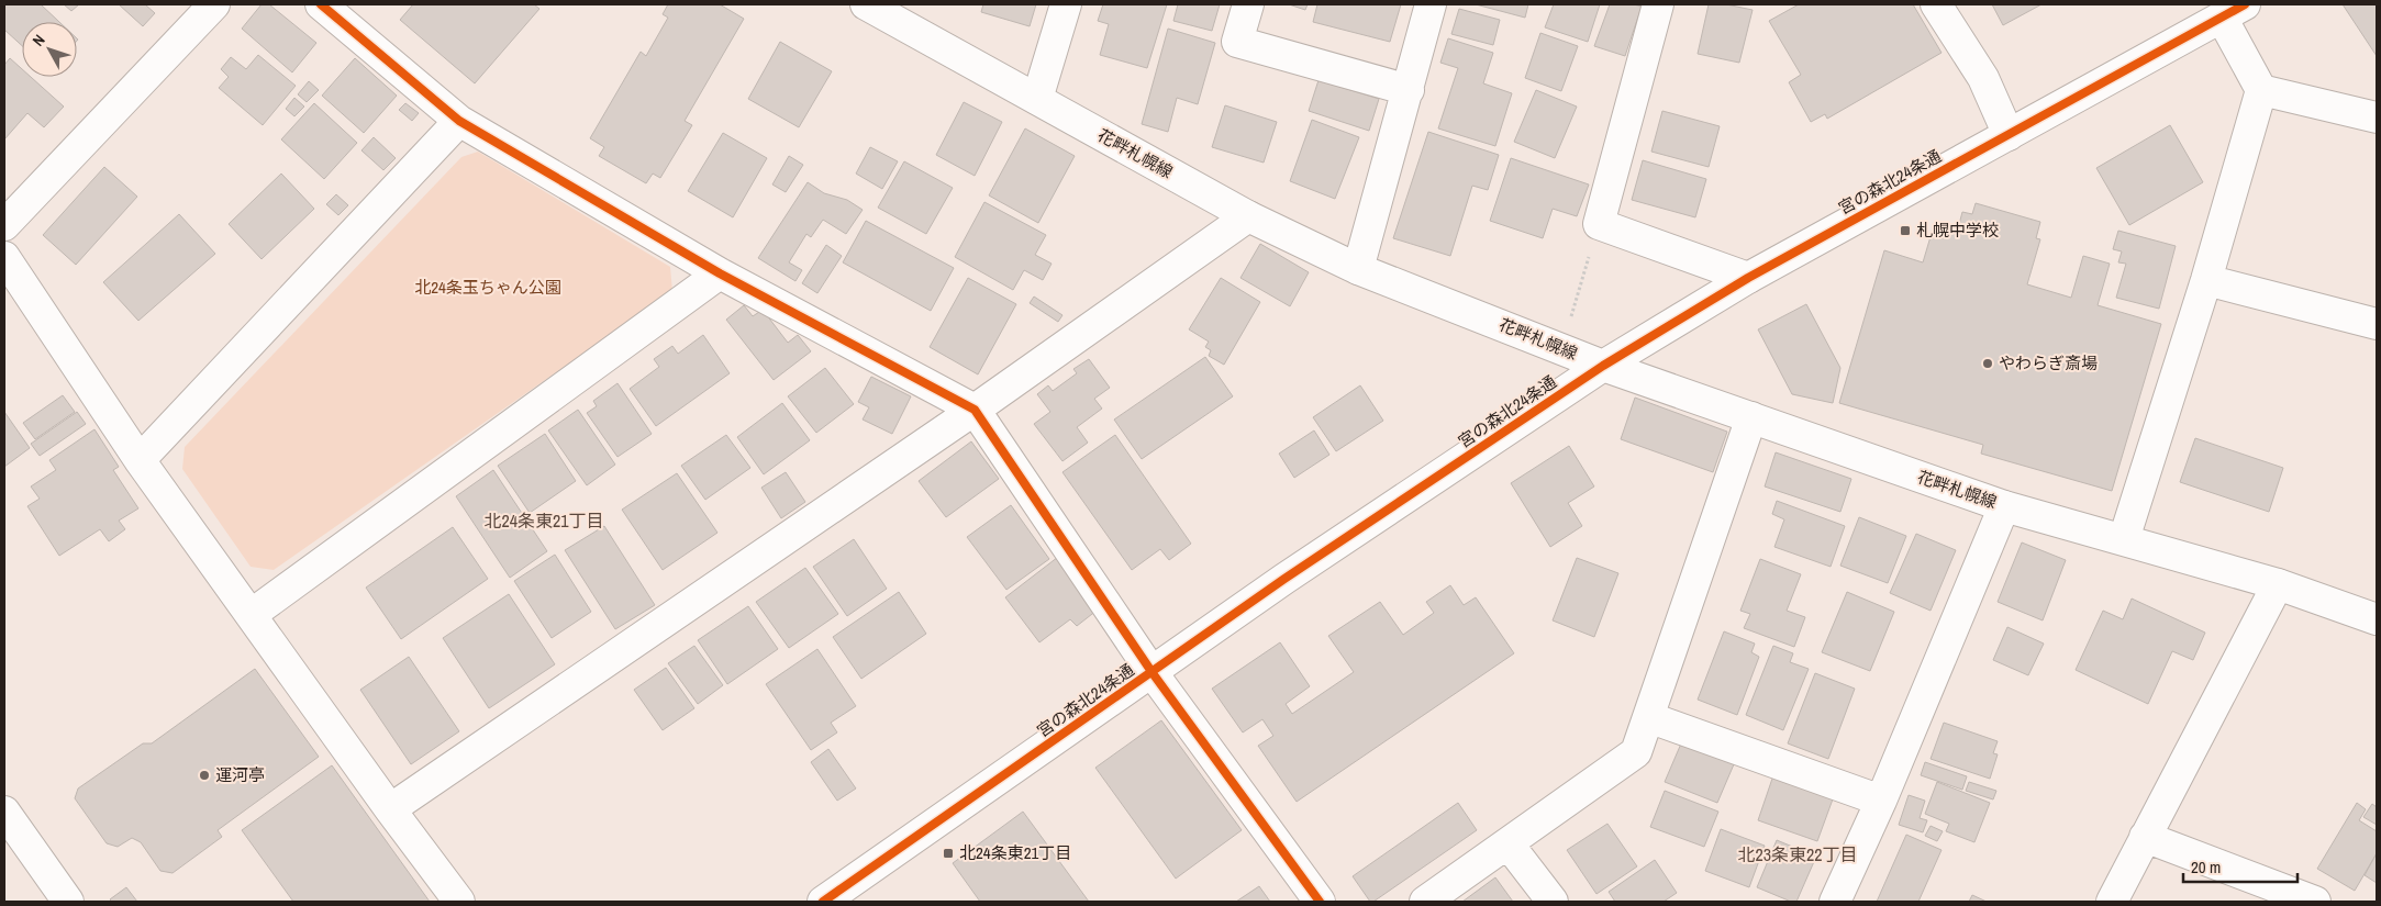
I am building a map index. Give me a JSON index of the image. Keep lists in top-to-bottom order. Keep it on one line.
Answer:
{"streets":{"street":["花畔札幌線","宮の森北24条通"]},"crossings":[["花畔札幌線","宮の森北24条通"]],"districts":["北24条東21丁目","北23条東22丁目"],"parks":["北24条玉ちゃん公園"],"places":{"transit":["札幌中学校","北24条東21丁目"],"other":["やわらぎ斎場","運河亭"]},"scale_bar":"20 m","north":"top left"}
